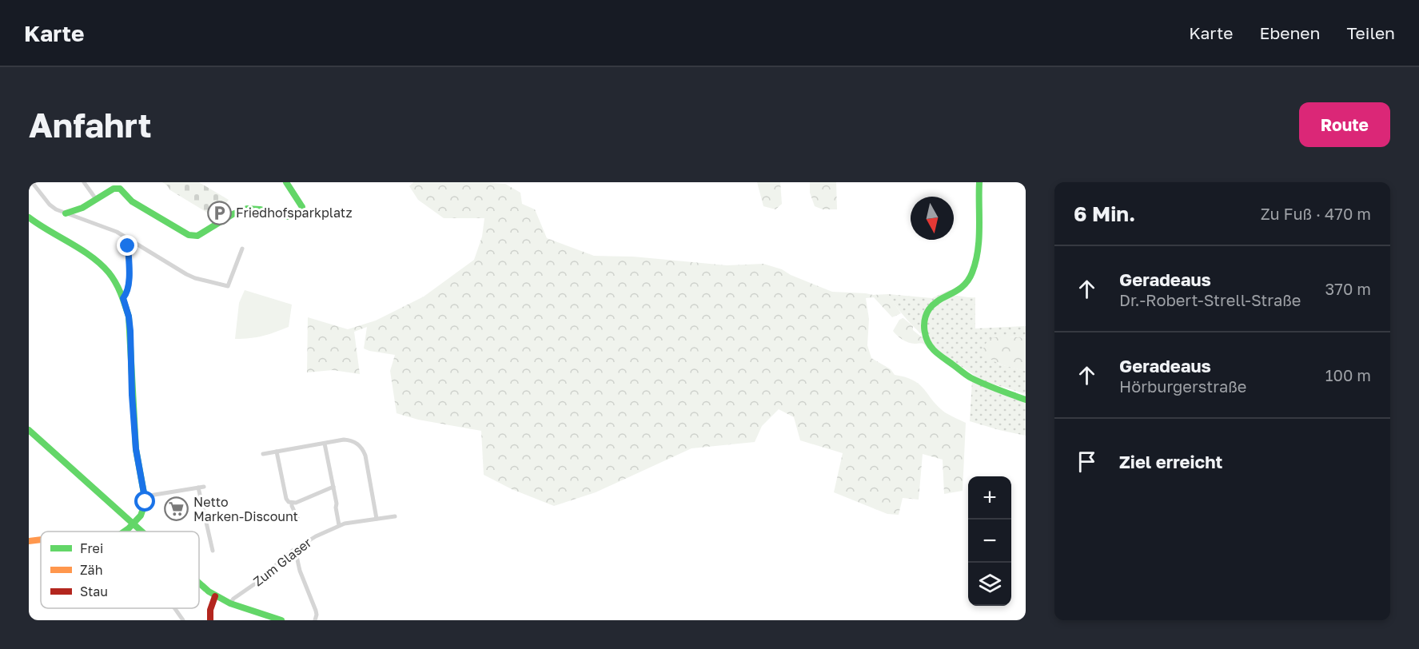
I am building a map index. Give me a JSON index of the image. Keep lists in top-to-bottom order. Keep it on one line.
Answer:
{"streets":{"street":["Zum Glaser"]},"places":{"parking":["Friedhofsparkplatz"],"supermarket":["Netto Marken-Discount"]},"legend":["Frei","Zäh","Stau"],"north":"bottom","page":{"header":"Karte","nav":["Karte","Ebenen","Teilen"],"buttons":"Route","title":"Anfahrt","heading":["6 Min.","Zu Fuß · 470 m"],"list":[["Geradeaus","Dr.-Robert-Strell-Straße","370 m"],["Geradeaus","Hörburgerstraße","100 m"],"Ziel erreicht"],"map_buttons":["+","−"]}}
